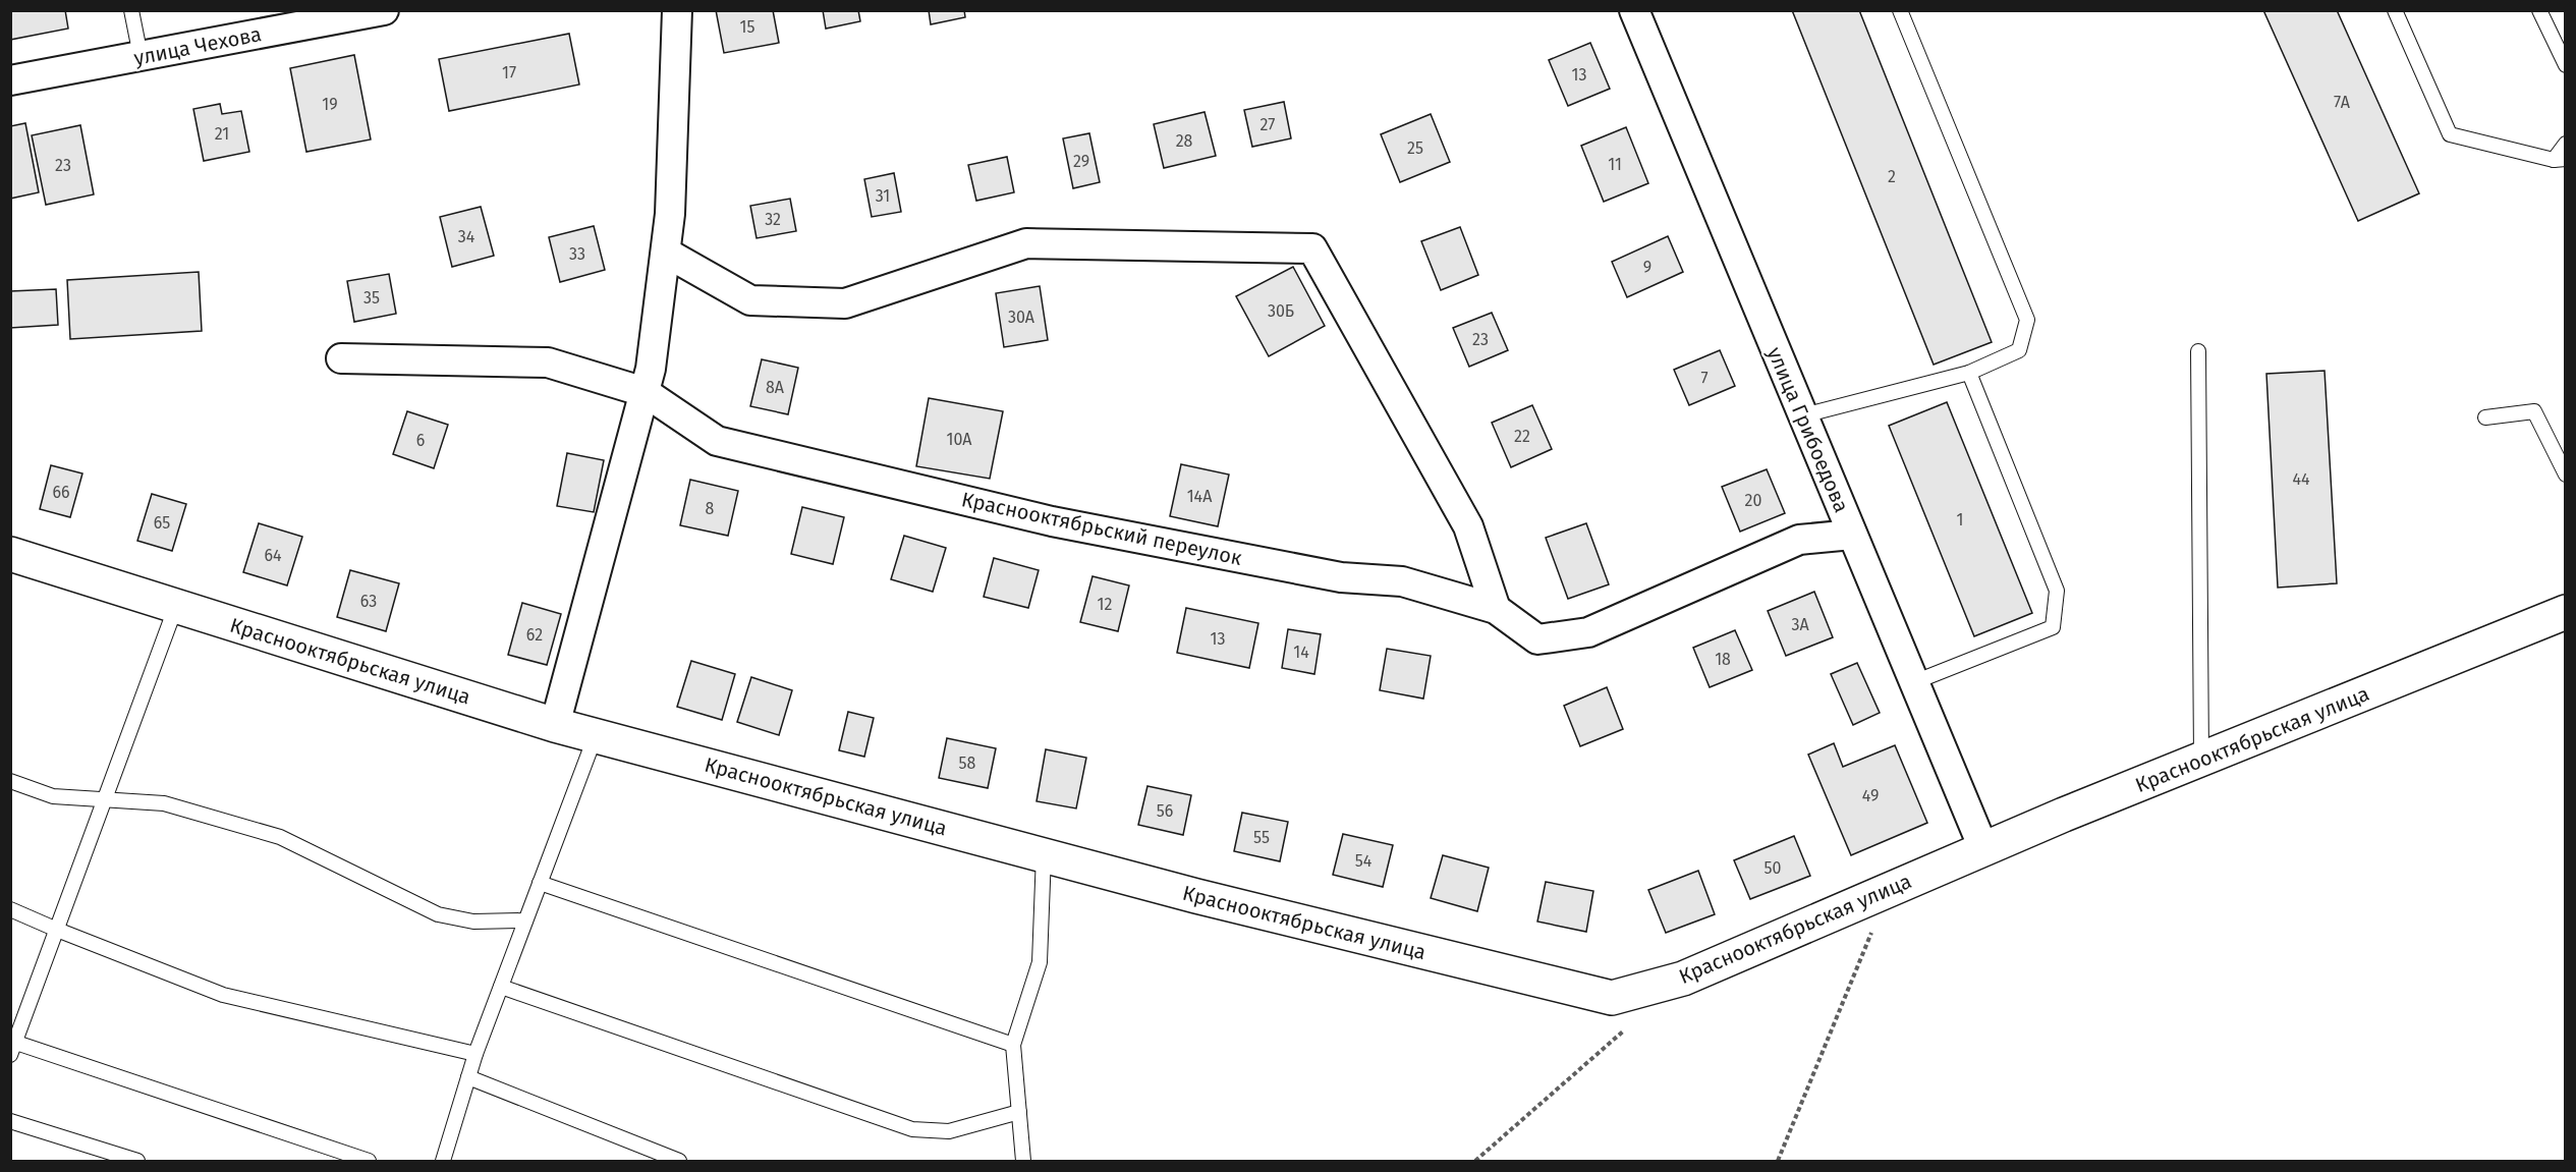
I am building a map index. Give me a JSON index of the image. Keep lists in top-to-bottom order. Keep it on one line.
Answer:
{"streets":{"street":["улица Чехова","улица Грибоедова","Краснооктябрьский переулок","Краснооктябрьская улица"]},"crossings":[["улица Грибоедова","Краснооктябрьский переулок"],["улица Грибоедова","Краснооктябрьская улица"]],"house_numbers":["15","17","13","7А","19","27","21","28","25","29","11","23","2","31","32","34","33","9","35","30Б","30А","23","7","8А","22","10А","6","44","66","14А","20","8","1","65","64","63","12","3А","62","13","14","18","58","49","56","55","54","50"]}
